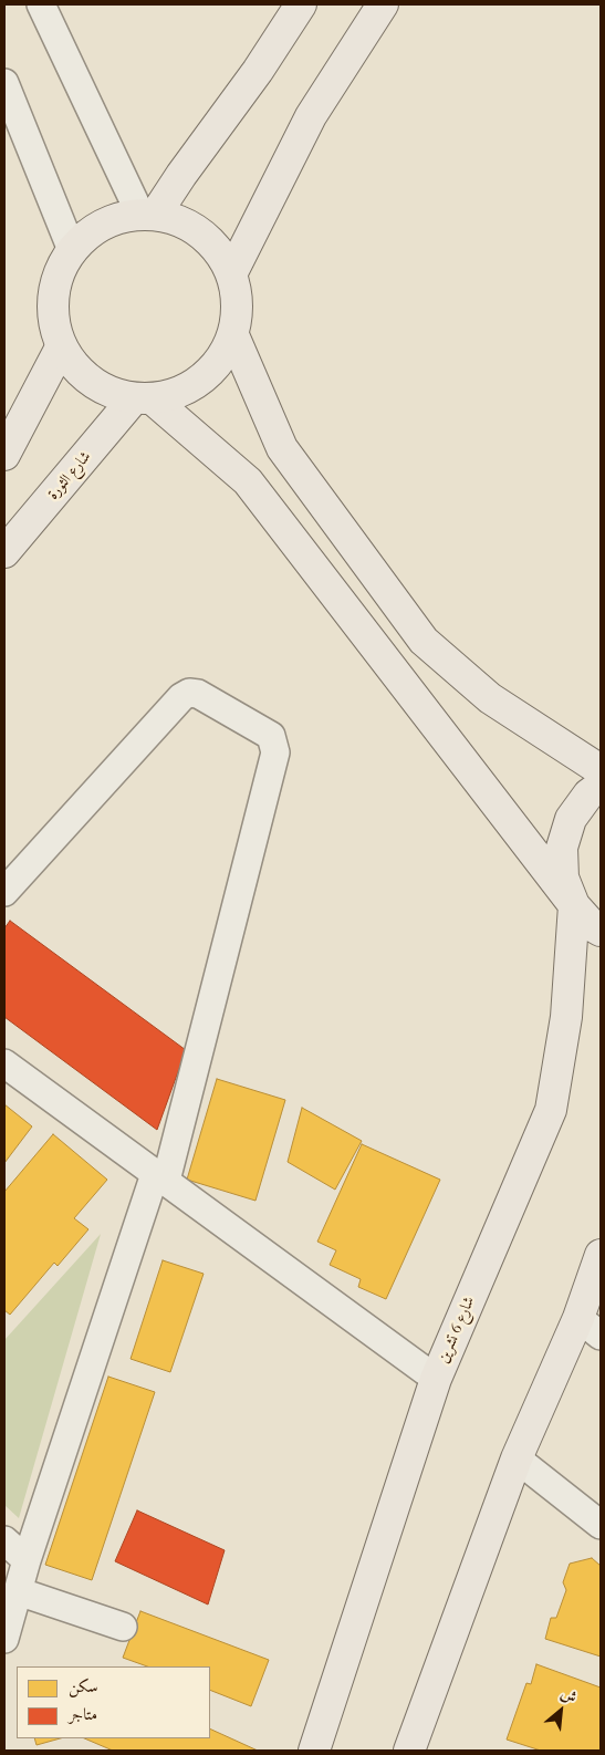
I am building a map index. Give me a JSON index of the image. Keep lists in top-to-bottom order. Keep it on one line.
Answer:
{"streets":{"main road":["شارع الثورة","شارع 6 تشرين"]},"legend":["سكن","متاجر"],"north":"top right"}
